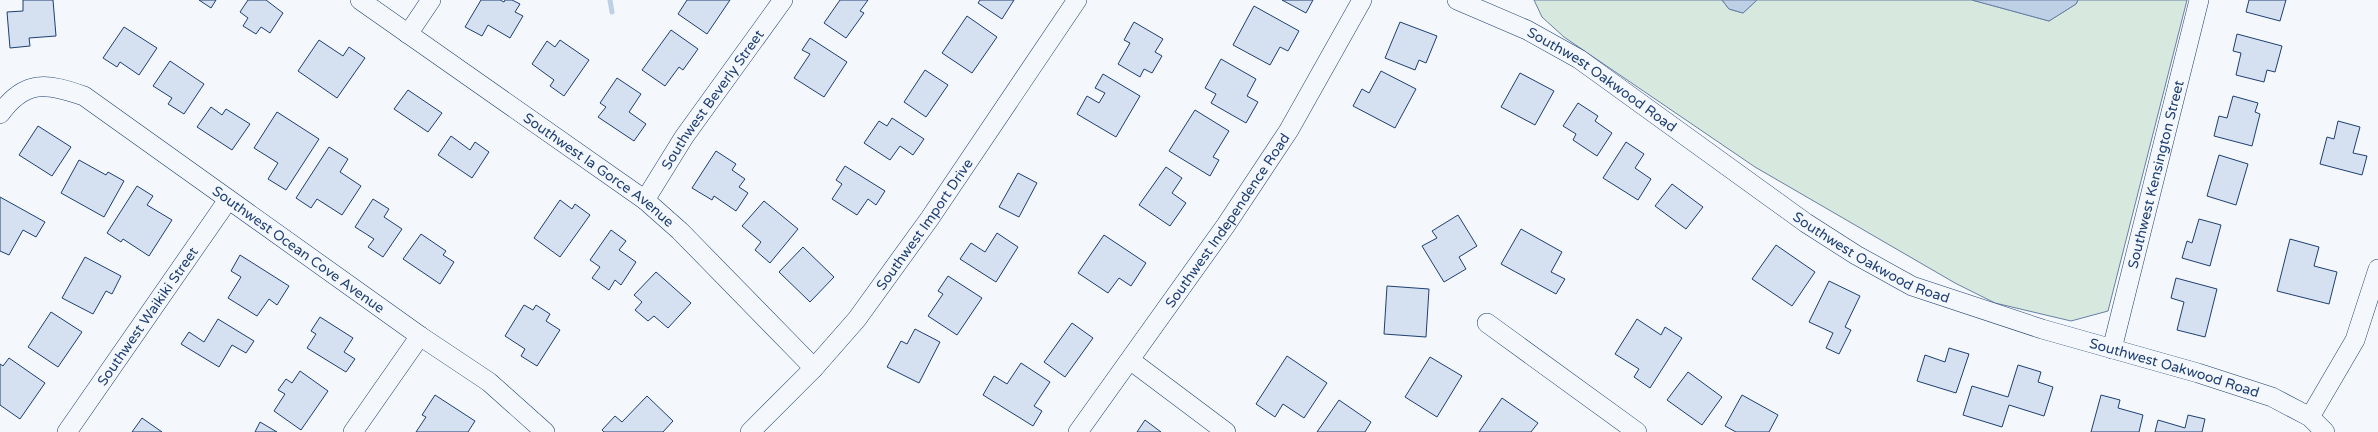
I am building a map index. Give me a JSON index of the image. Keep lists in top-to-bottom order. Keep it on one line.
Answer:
{"streets":{"street":["Southwest Oakwood Road","Southwest Beverly Street","Southwest la Gorce Avenue","Southwest Kensington Street","Southwest Independence Road","Southwest Import Drive","Southwest Ocean Cove Avenue","Southwest Waikiki Street"]},"crossings":[["Southwest Oakwood Road","Southwest Kensington Street"],["Southwest Beverly Street","Southwest la Gorce Avenue"],["Southwest la Gorce Avenue","Southwest Import Drive"],["Southwest Ocean Cove Avenue","Southwest Waikiki Street"]]}
